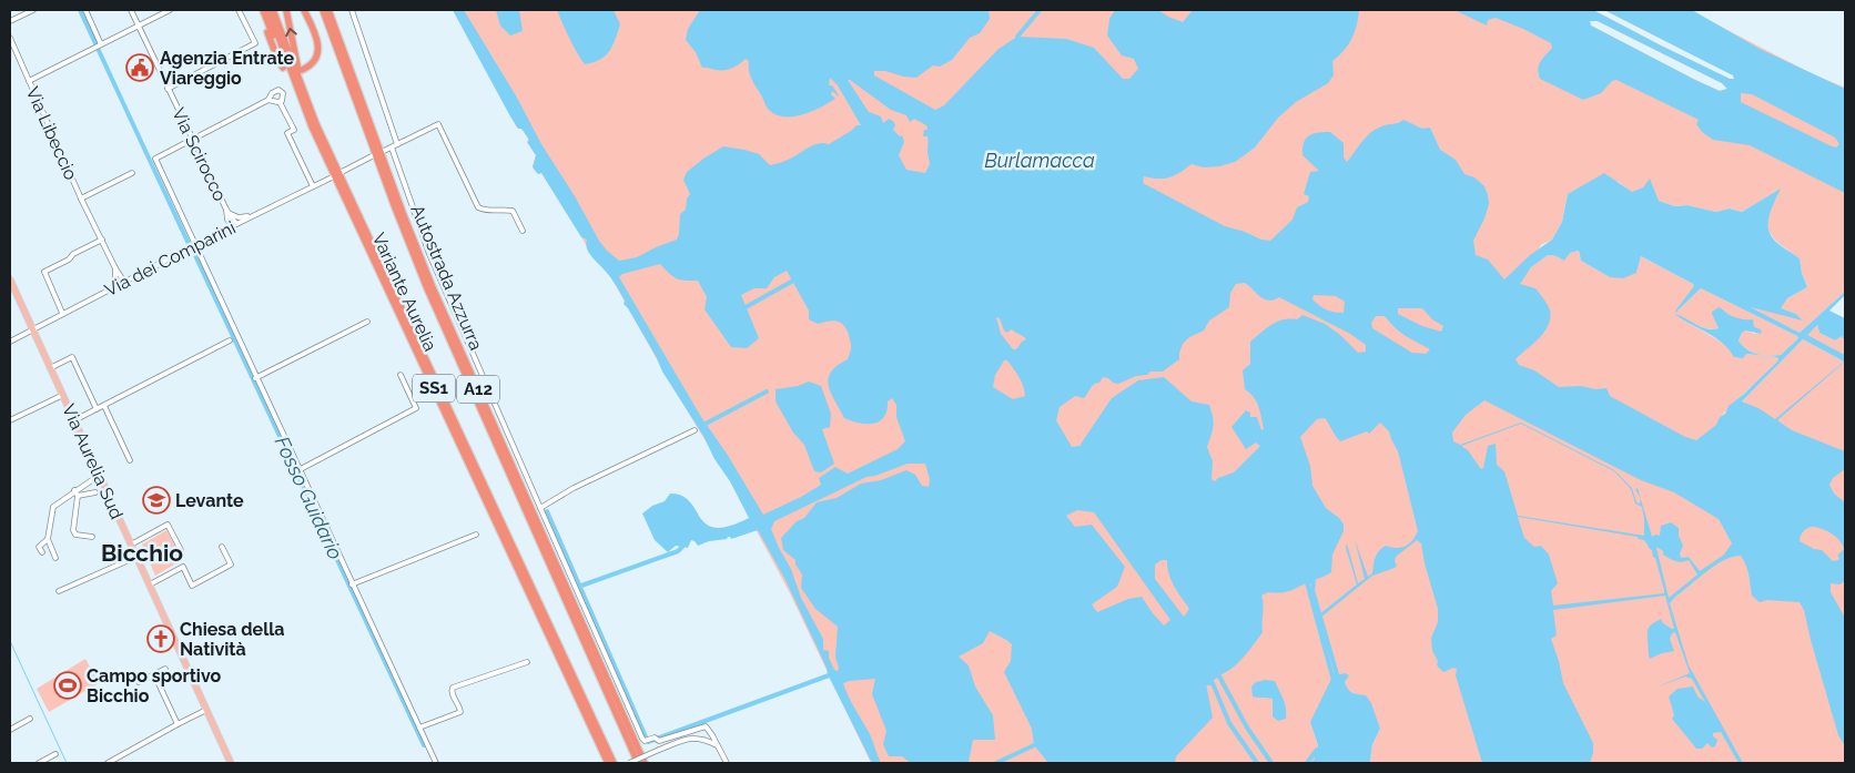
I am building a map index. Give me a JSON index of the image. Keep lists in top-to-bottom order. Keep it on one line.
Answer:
{"streets":{"highway":["Autostrada Azzurra","Variante Aurelia","SS1","A12"],"main road":["Via Aurelia Sud"],"street":["Via Libeccio","Via Scirocco","Via dei Comparini"]},"crossings":[["Via Libeccio","Via dei Comparini"],["Via Scirocco","Via dei Comparini"],["Via dei Comparini","Via Aurelia Sud"]],"districts":["Bicchio"],"water":["Burlamacca","Fosso Guidario"],"places":{"public building":["Agenzia Entrate Viareggio"],"school or university":["Levante"],"church":["Chiesa della Natività"],"sports":["Campo sportivo Bicchio"]}}
